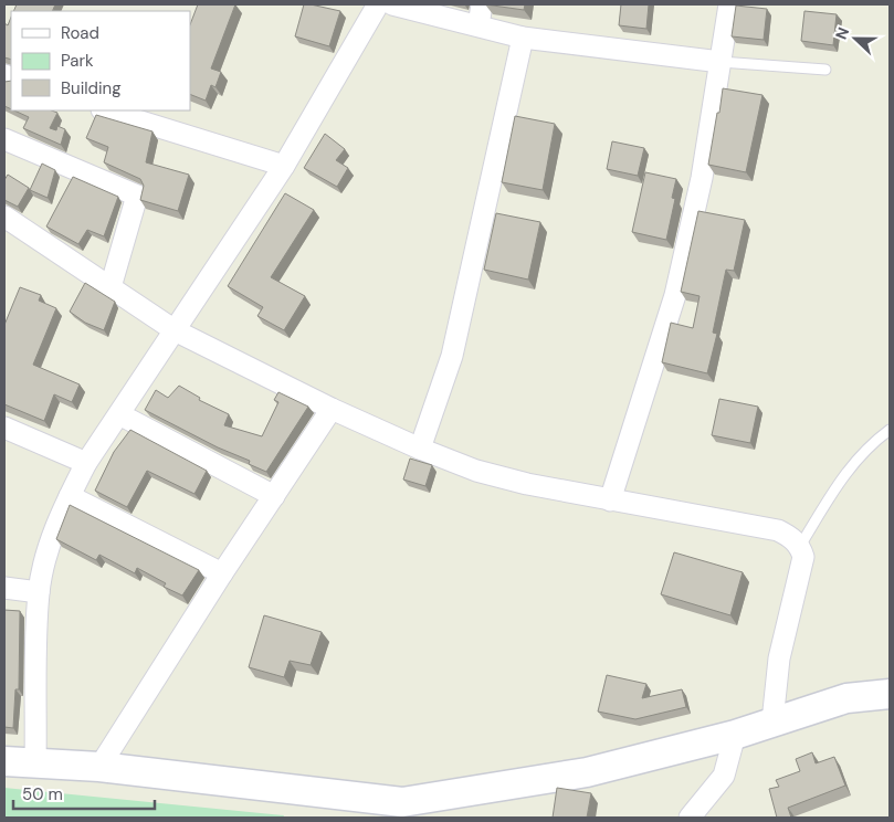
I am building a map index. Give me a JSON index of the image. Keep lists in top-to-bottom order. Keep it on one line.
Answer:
{"legend":["Road","Park","Building"],"scale_bar":"50 m","north":"left"}
